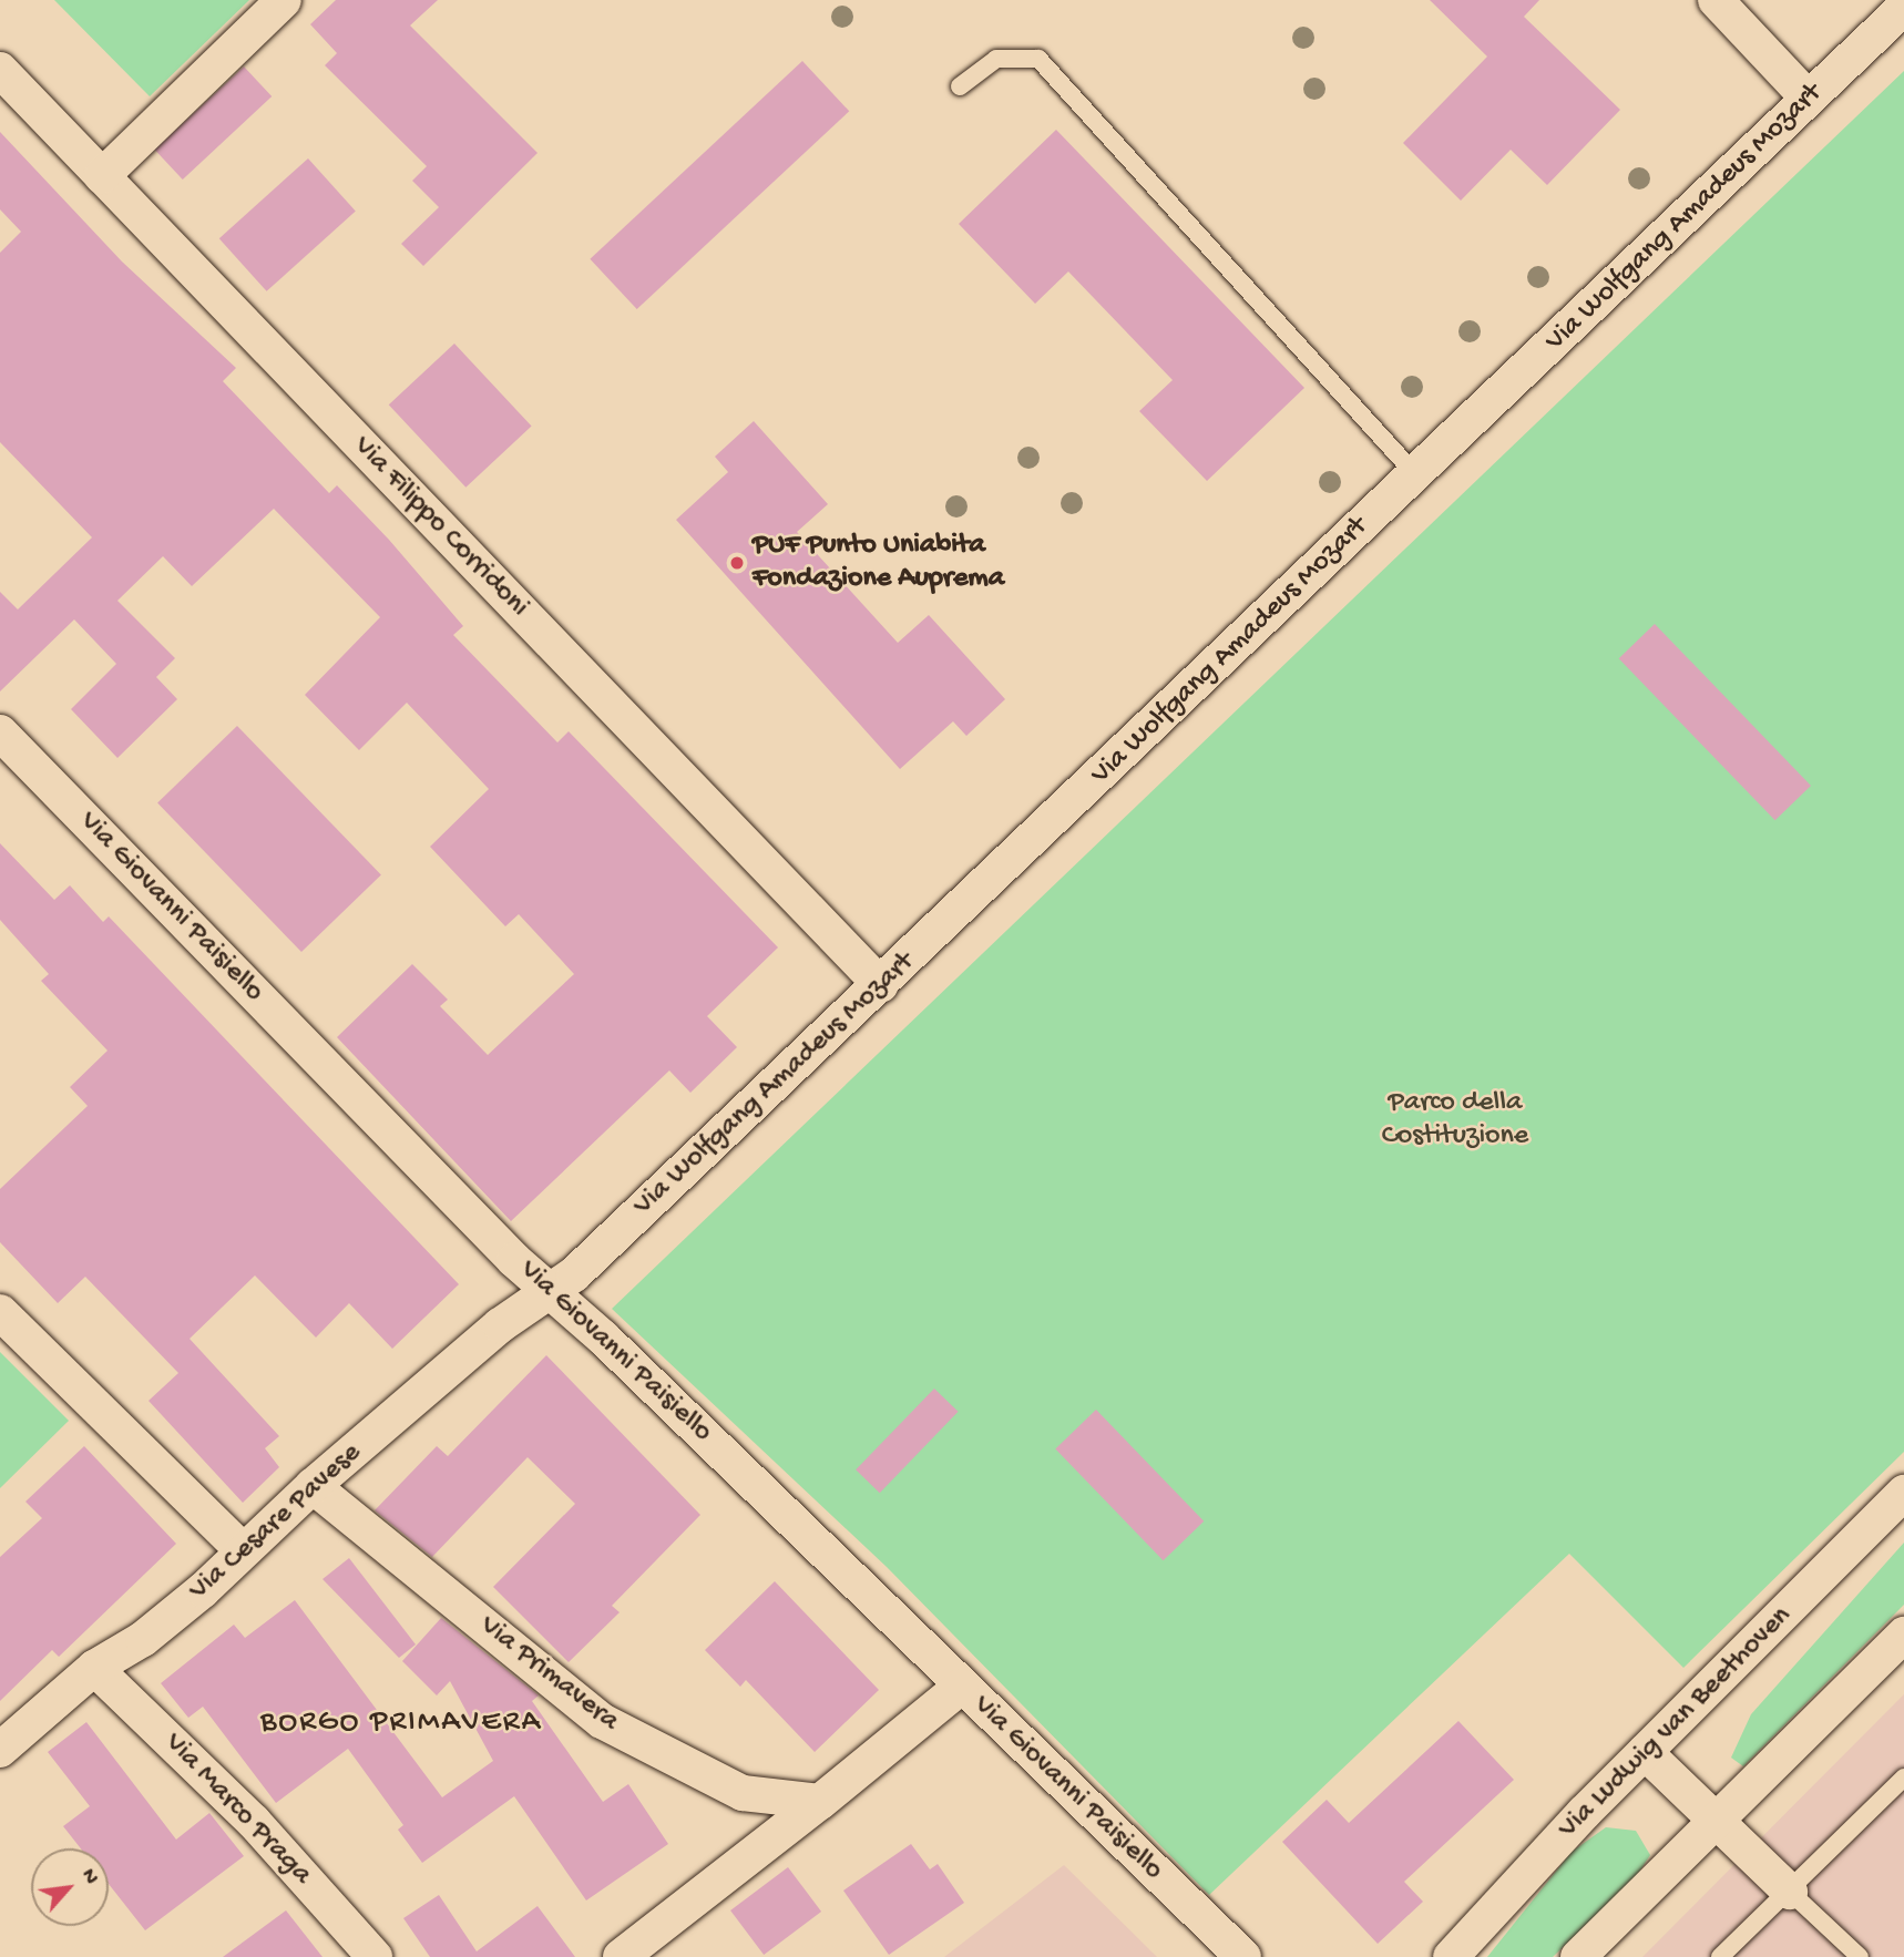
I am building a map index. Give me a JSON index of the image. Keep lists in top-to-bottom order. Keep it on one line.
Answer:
{"streets":{"street":["Via Wolfgang Amadeus Mozart","Via Filippo Corridoni","Via Giovanni Paisiello","Via Cesare Pavese","Via Primavera","Via Ludwig van Beethoven","Via Marco Praga"]},"crossings":[["Via Wolfgang Amadeus Mozart","Via Filippo Corridoni"],["Via Wolfgang Amadeus Mozart","Via Giovanni Paisiello"],["Via Wolfgang Amadeus Mozart","Via Cesare Pavese"],["Via Giovanni Paisiello","Via Cesare Pavese"],["Via Cesare Pavese","Via Primavera"],["Via Cesare Pavese","Via Marco Praga"]],"districts":["BORGO PRIMAVERA"],"parks":["Parco della Costituzione"],"places":["PUF Punto Uniabita Fondazione Auprema"],"north":"top right"}
